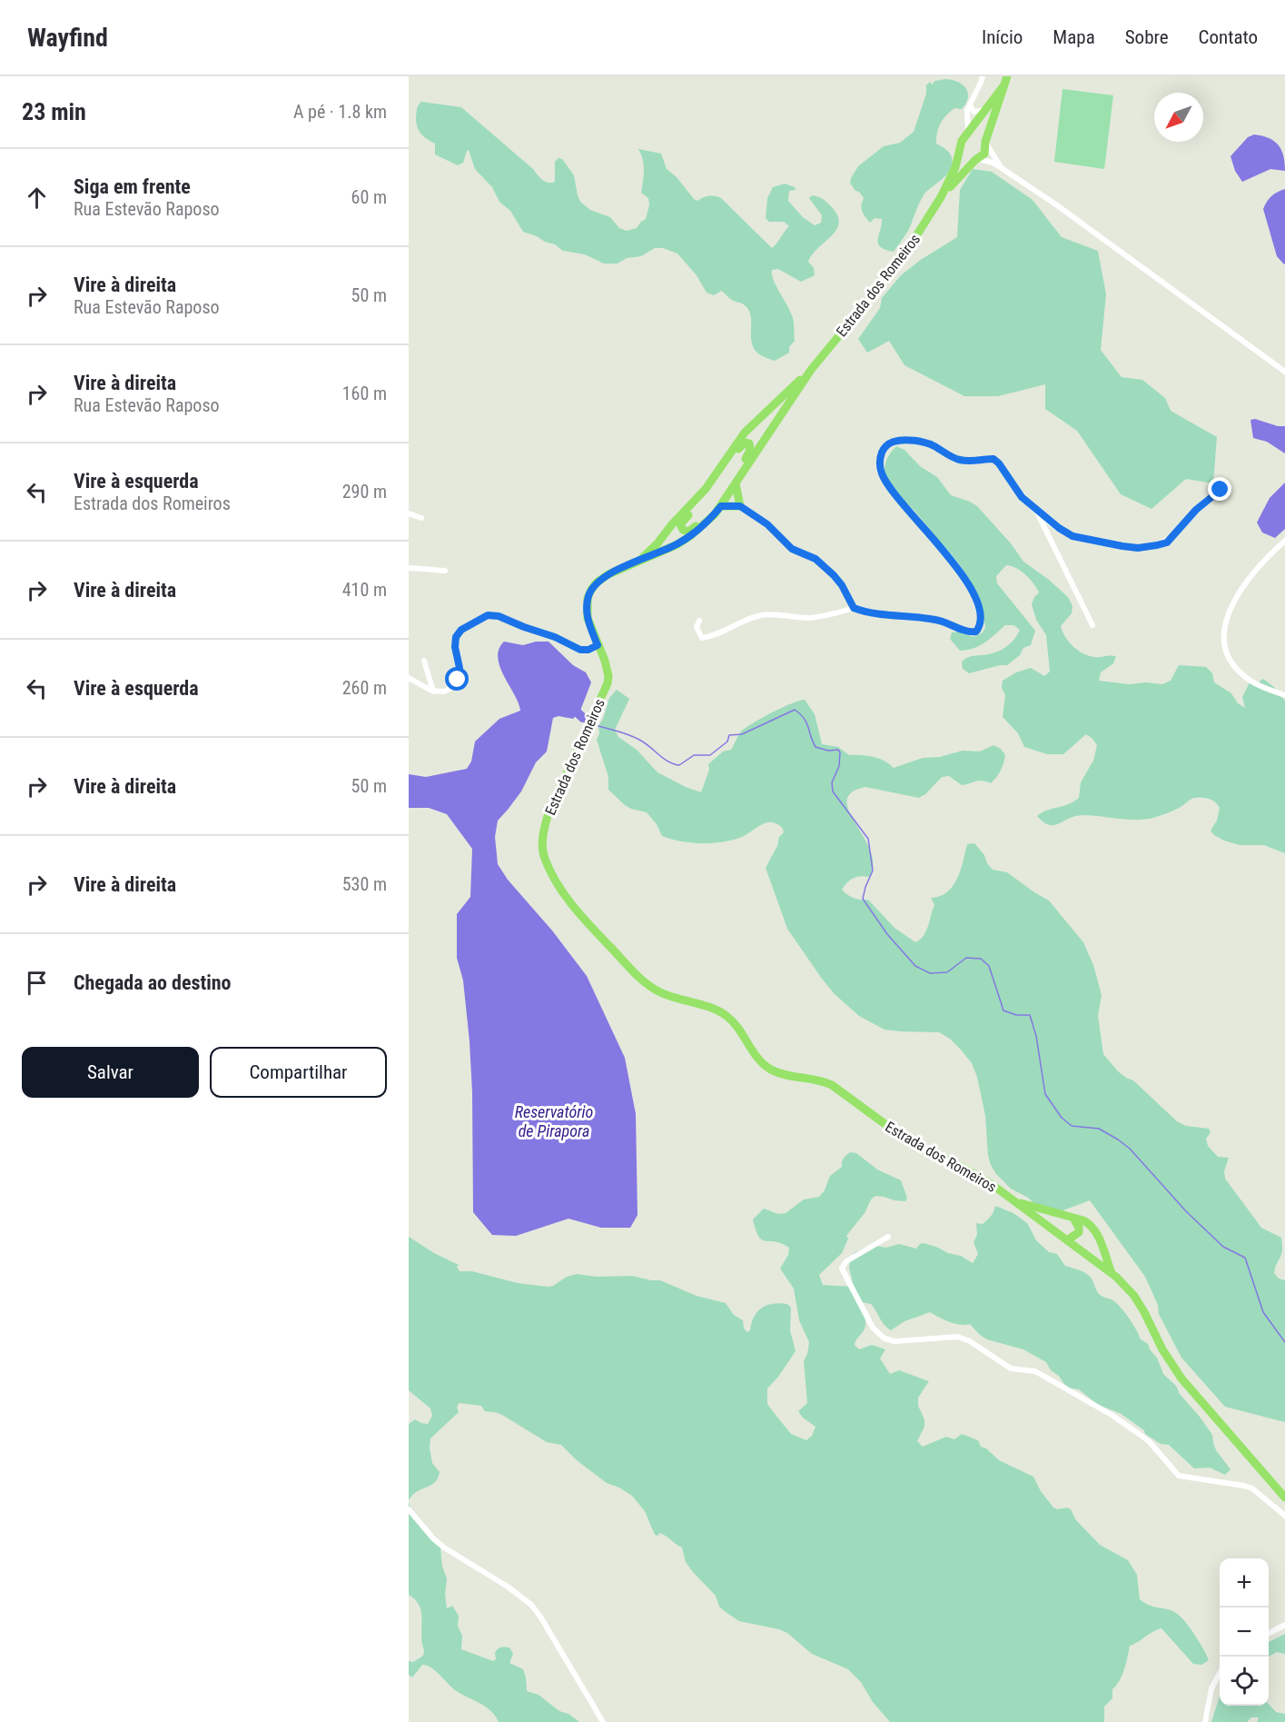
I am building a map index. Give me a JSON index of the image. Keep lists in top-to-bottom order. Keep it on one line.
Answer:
{"streets":{"main road":["Estrada dos Romeiros"]},"water":["Reservatório de Pirapora"],"north":"bottom left","page":{"header":"Wayfind","nav":["Início","Mapa","Sobre","Contato"],"heading":["23 min","A pé · 1.8 km"],"list":[["Siga em frente","Rua Estevão Raposo","60 m"],["Vire à direita","Rua Estevão Raposo","50 m"],["Vire à direita","Rua Estevão Raposo","160 m"],["Vire à esquerda","Estrada dos Romeiros","290 m"],["Vire à direita","410 m"],["Vire à esquerda","260 m"],["Vire à direita","50 m"],["Vire à direita","530 m"],"Chegada ao destino"],"buttons":["Salvar","Compartilhar"],"map_buttons":["+","−"]}}
